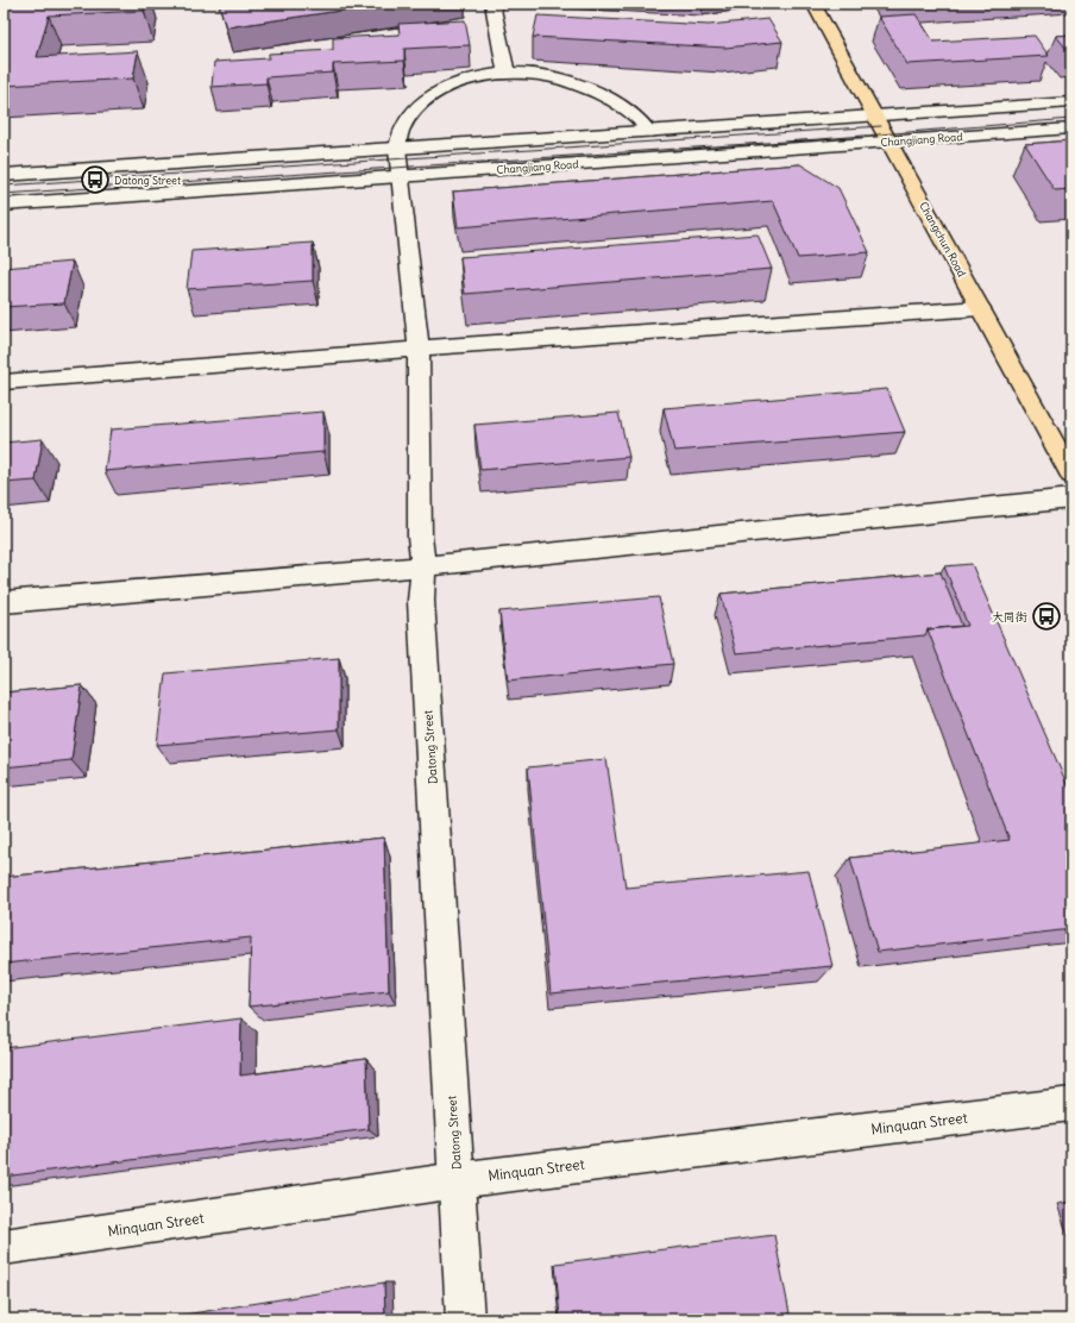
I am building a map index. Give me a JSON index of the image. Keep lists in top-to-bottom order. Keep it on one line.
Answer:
{"streets":{"main road":["Changchun Road"],"street":["Changjiang Road","Datong Street","Minquan Street"]},"crossings":[["Changjiang Road","Changchun Road"],["Changjiang Road","Datong Street"],["Datong Street","Minquan Street"]],"places":{"bus stop":["Datong Street","大同街"]}}
